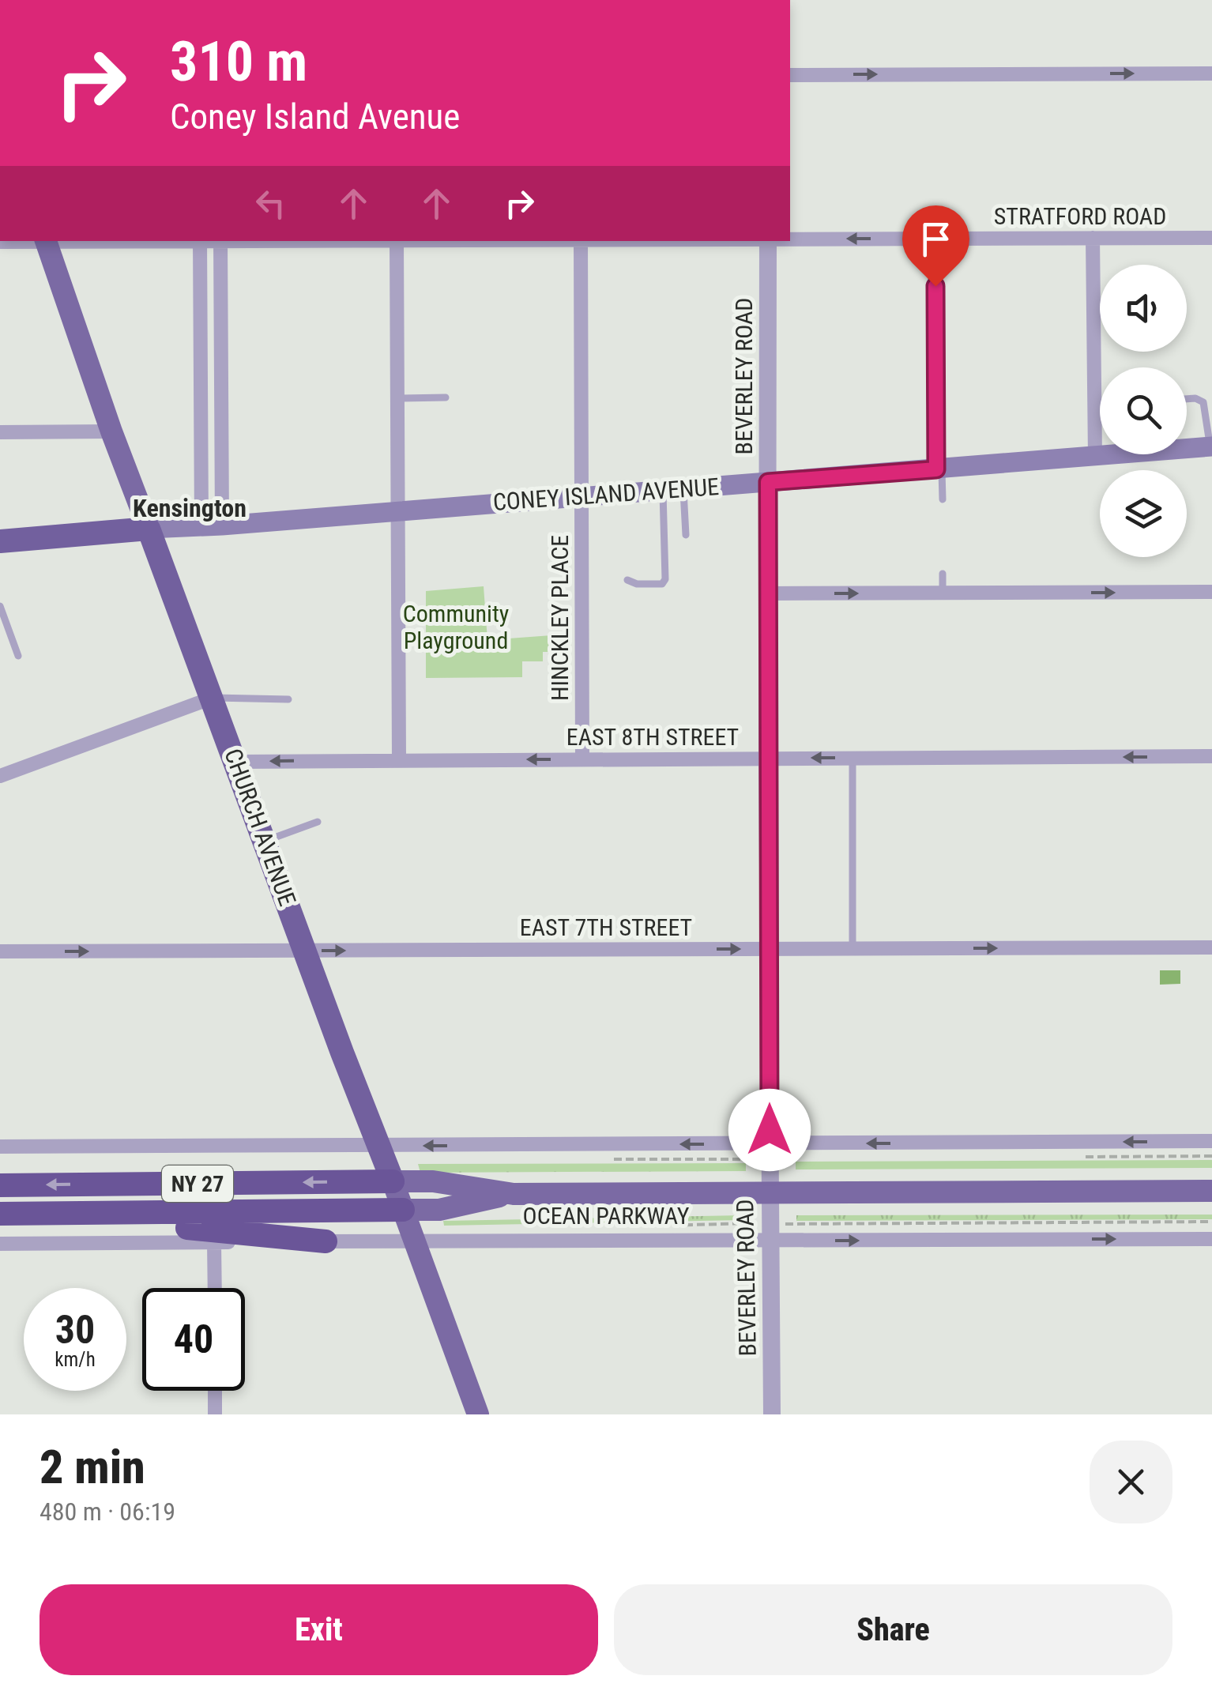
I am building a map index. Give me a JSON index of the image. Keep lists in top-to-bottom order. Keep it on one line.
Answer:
{"streets":{"highway":["CONEY ISLAND AVENUE","CHURCH AVENUE","NY 27"],"main road":["OCEAN PARKWAY"],"street":["STRATFORD ROAD","BEVERLEY ROAD","HINCKLEY PLACE","EAST 8TH STREET","EAST 7TH STREET"]},"crossings":[["BEVERLEY ROAD","CONEY ISLAND AVENUE"],["BEVERLEY ROAD","EAST 8TH STREET"],["BEVERLEY ROAD","EAST 7TH STREET"],["BEVERLEY ROAD","OCEAN PARKWAY"],["CONEY ISLAND AVENUE","HINCKLEY PLACE"],["CONEY ISLAND AVENUE","CHURCH AVENUE"],["HINCKLEY PLACE","EAST 8TH STREET"],["EAST 8TH STREET","CHURCH AVENUE"],["CHURCH AVENUE","EAST 7TH STREET"],["CHURCH AVENUE","NY 27"],["CHURCH AVENUE","OCEAN PARKWAY"],["NY 27","OCEAN PARKWAY"]],"one_way":["EAST 8TH STREET","EAST 7TH STREET"],"districts":["Kensington"],"parks":["Community Playground"],"page":{"turn":["310 m","Coney Island Avenue"],"speed":"30 km/h","limit":"40","heading":["2 min","480 m · 06:19"],"buttons":["Exit","Share"]}}
